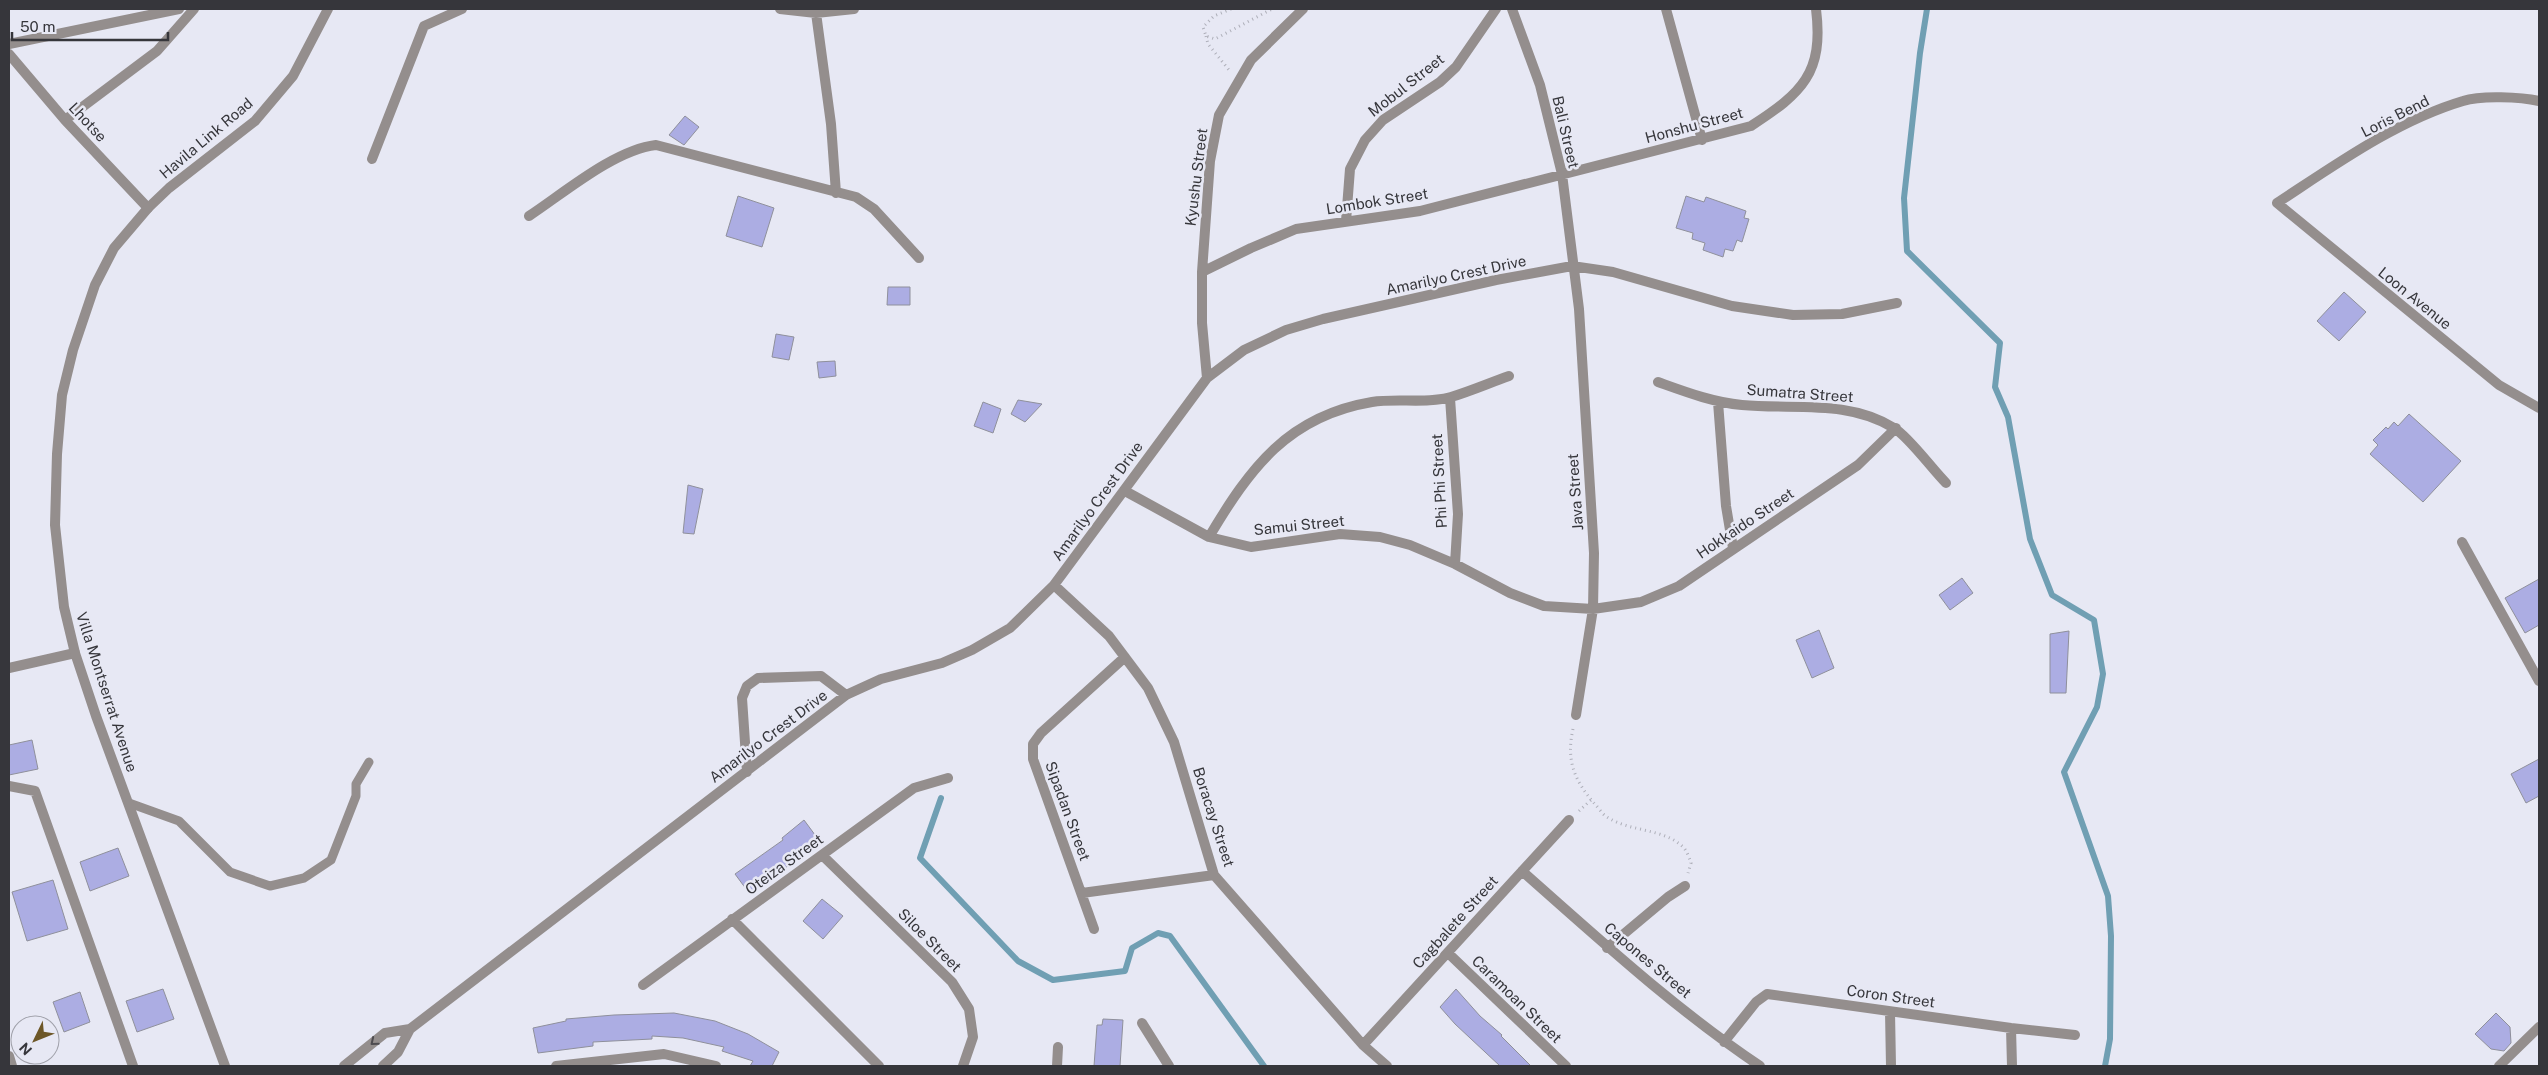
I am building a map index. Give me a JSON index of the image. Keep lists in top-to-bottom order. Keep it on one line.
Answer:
{"streets":{"street":["Mobul Street","Loris Bend","Lhotse","Honshu Street","Bali Street","Havila Link Road","Kyushu Street","Lombok Street","Amarilyo Crest Drive","Loon Avenue","Sumatra Street","Phi Phi Street","Java Street","Hokkaido Street","Samui Street","Villa Montserrat Avenue","Sipadan Street","Boracay Street","Oteiza Street","Cagbalete Street","Siloe Street","Capones Street","Coron Street","Caramoan Street"]},"crossings":[["Mobul Street","Lombok Street"],["Loris Bend","Loon Avenue"],["Lhotse","Havila Link Road"],["Honshu Street","Bali Street"],["Honshu Street","Lombok Street"],["Bali Street","Lombok Street"],["Bali Street","Amarilyo Crest Drive"],["Bali Street","Java Street"],["Havila Link Road","Villa Montserrat Avenue"],["Kyushu Street","Lombok Street"],["Kyushu Street","Amarilyo Crest Drive"],["Amarilyo Crest Drive","Java Street"],["Amarilyo Crest Drive","Samui Street"],["Amarilyo Crest Drive","Boracay Street"],["Sumatra Street","Hokkaido Street"],["Phi Phi Street","Samui Street"],["Java Street","Hokkaido Street"],["Java Street","Samui Street"],["Hokkaido Street","Samui Street"],["Sipadan Street","Boracay Street"],["Boracay Street","Cagbalete Street"],["Oteiza Street","Siloe Street"],["Cagbalete Street","Capones Street"],["Cagbalete Street","Caramoan Street"],["Capones Street","Coron Street"]],"scale_bar":"50 m","north":"bottom left"}
